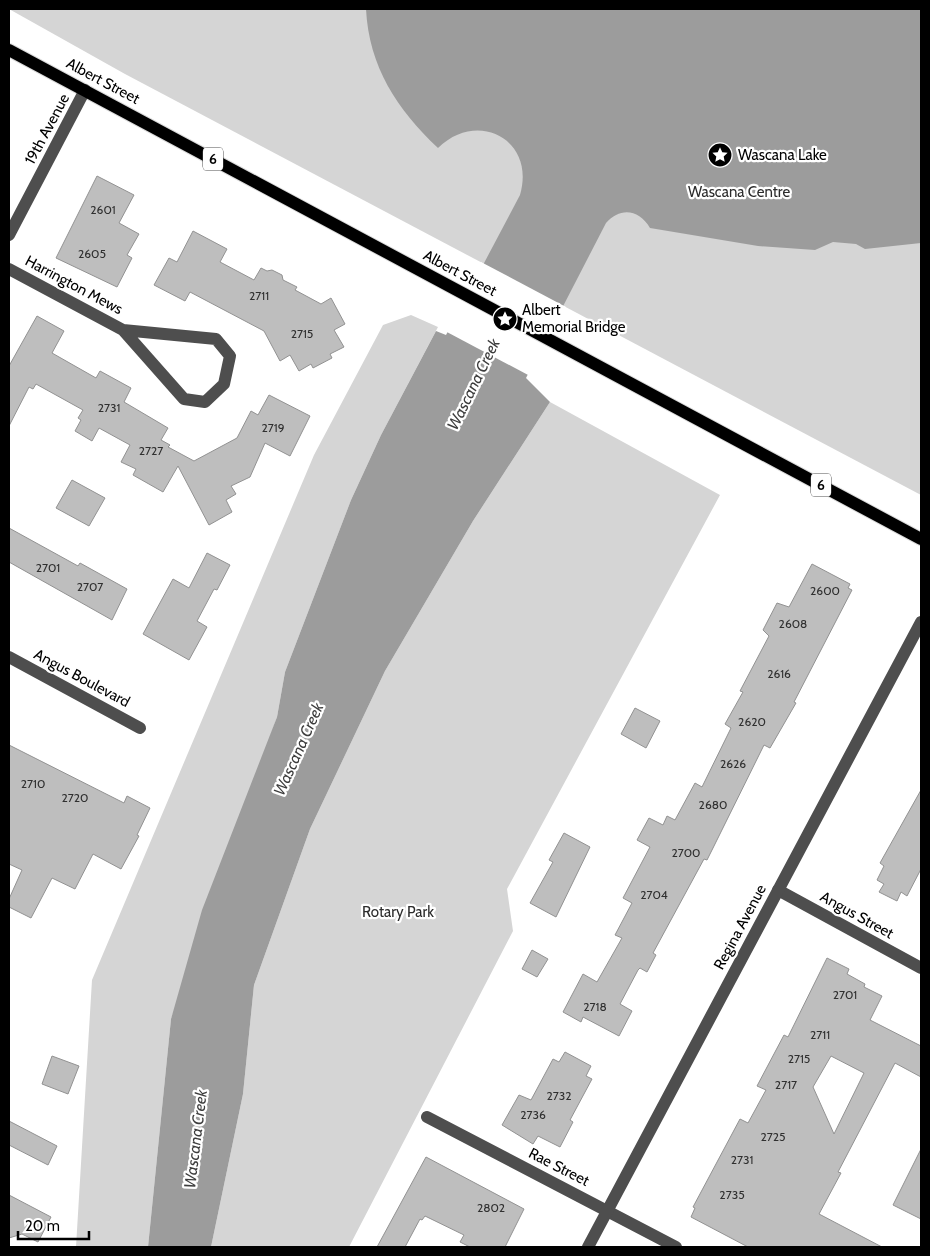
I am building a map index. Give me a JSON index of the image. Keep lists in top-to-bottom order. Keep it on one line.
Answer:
{"streets":{"main road":["Albert Street","6"],"street":["19th Avenue","Harrington Mews","Angus Boulevard","Angus Street","Regina Avenue","Rae Street"]},"crossings":[["Albert Street","19th Avenue"],["Angus Street","Regina Avenue"],["Regina Avenue","Rae Street"]],"water":["Wascana Creek"],"parks":["Wascana Centre","Rotary Park"],"places":{"place":["Wascana Lake","Albert Memorial Bridge"]},"house_numbers":["2601","2605","2711","2715","2731","2719","2727","2701","2707","2600","2608","2616","2620","2626","2710","2720","2680","2700","2704","2701","2718","2711","2715","2717","2732","2736","2725","2731","2735","2802"],"scale_bar":"20 m"}
